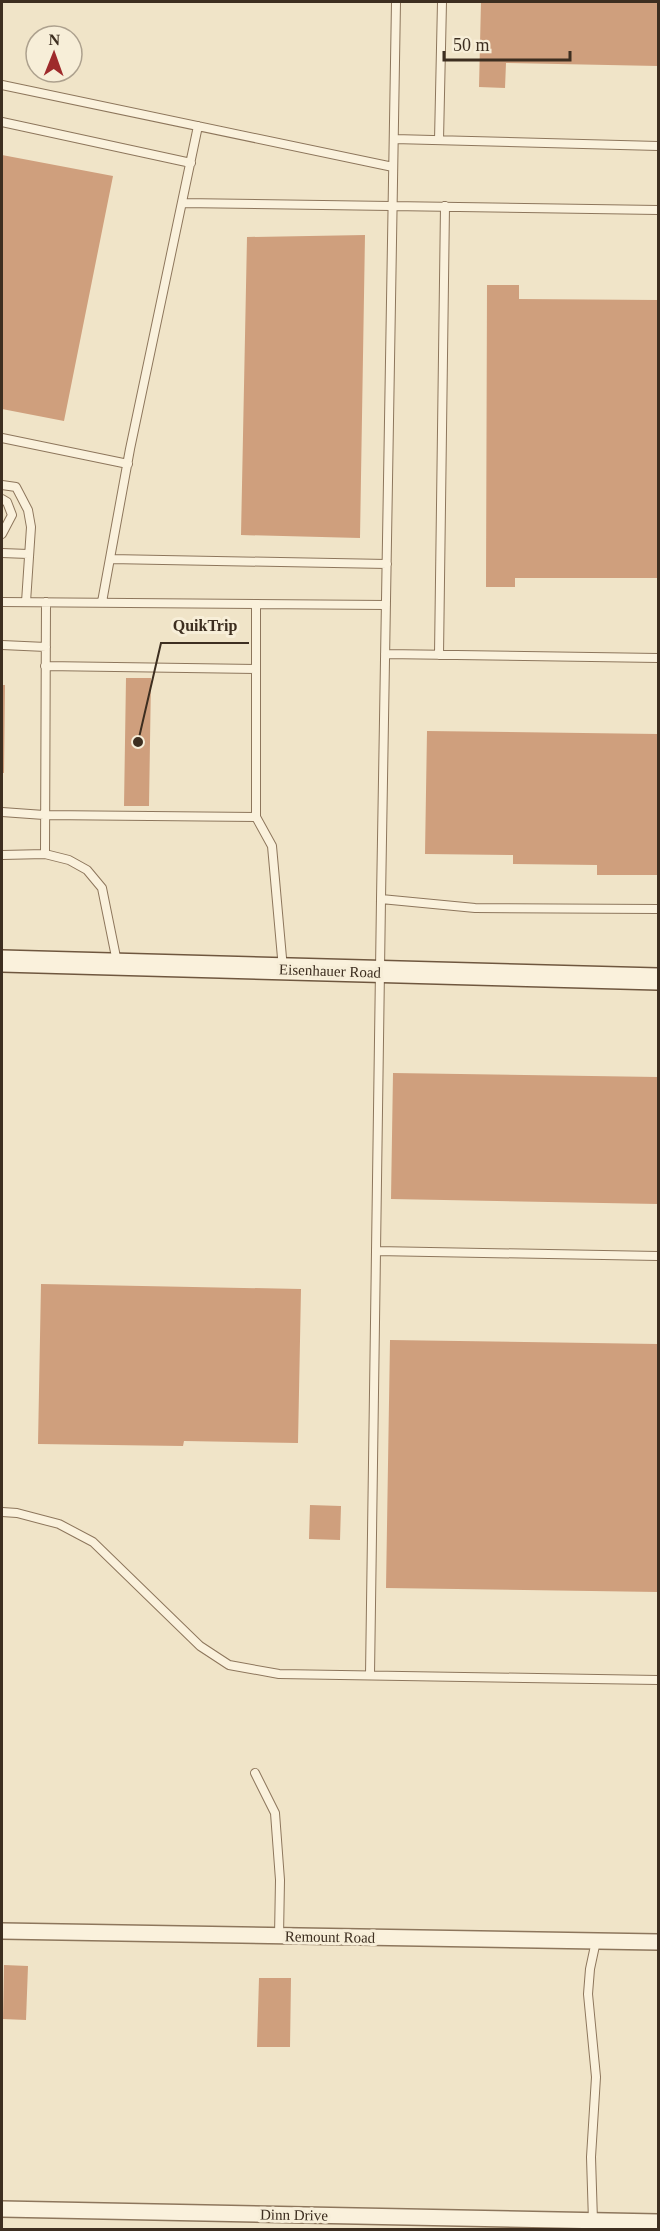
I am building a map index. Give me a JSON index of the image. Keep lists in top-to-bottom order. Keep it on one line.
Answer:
{"streets":{"main road":["Eisenhauer Road"],"street":["Remount Road","Dinn Drive"]},"places":["QuikTrip"],"scale_bar":"50 m","north":"top"}
